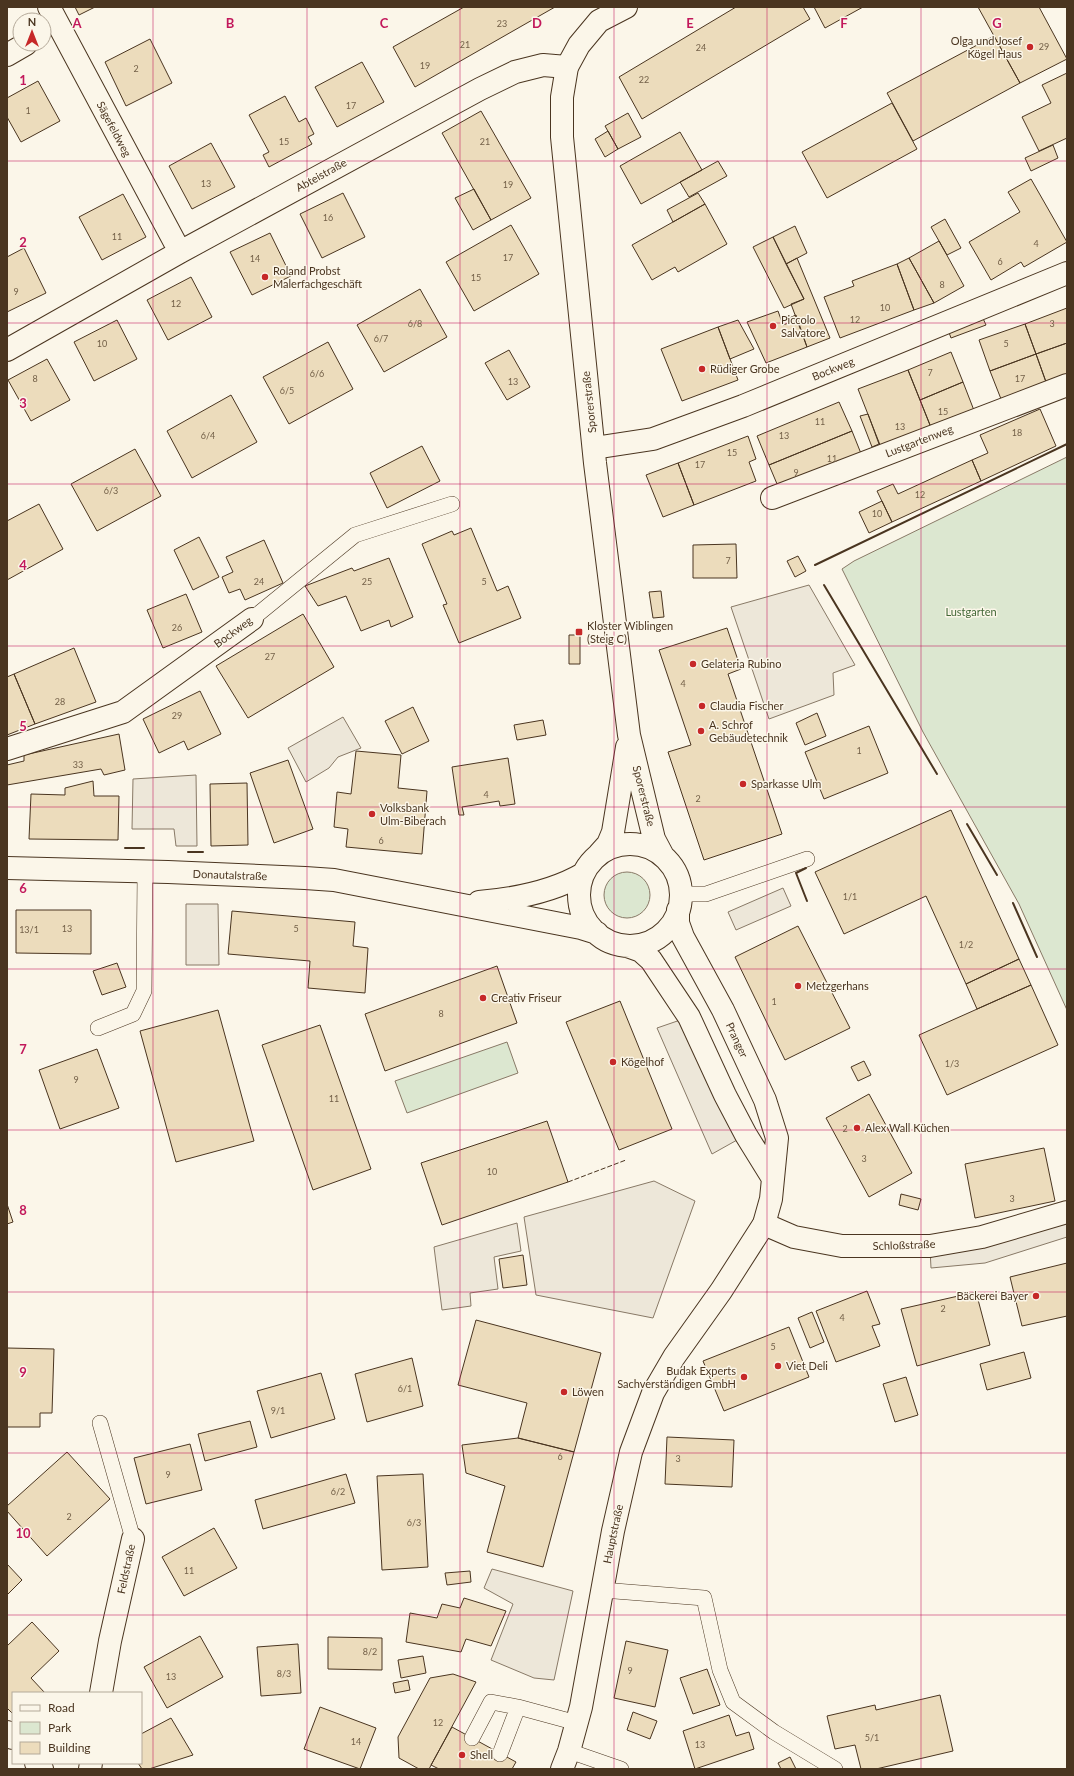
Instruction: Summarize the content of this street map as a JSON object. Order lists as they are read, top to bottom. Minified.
{"streets":{"main road":["Sägefeldweg","Abteistraße","Bockweg","Sporerstraße","Lustgartenweg","Donautalstraße","Pranger","Schloßstraße","Hauptstraße","Feldstraße"]},"crossings":[["Sägefeldweg","Abteistraße"],["Abteistraße","Sporerstraße"],["Bockweg","Sporerstraße"],["Sporerstraße","Pranger"],["Pranger","Schloßstraße"],["Pranger","Hauptstraße"]],"parks":["Lustgarten"],"places":{"other":["Olga und Josef Kögel Haus","Roland Probst Malerfachgeschäft","Piccolo Salvatore","Rüdiger Grobe","Gelateria Rubino","Claudia Fischer","A. Schrof Gebäudetechnik","Sparkasse Ulm","Volksbank Ulm-Biberach","Metzgerhans","Creativ Friseur","Kögelhof","Alex Wall Küchen","Bäckerei Bayer","Viet Deli","Budak Experts Sachverständigen GmbH","Löwen","Shell"],"transit":["Kloster Wiblingen (Steig C)"]},"house_numbers":["23","21","29","24","19","2","22","17","1","15","21","13","19","16","11","4","17","14","6","15","8","9","12","10","12","6/8","3","6/7","10","5","7","6/6","8","17","13","6/5","15","11","13","18","6/4","13","15","11","17","9","6/3","12","10","7","24","25","5","26","27","4","28","29","1","33","4","2","6","1/1","13","5","13/1","1/2","1","8","1/3","9","11","2","3","10","3","2","4","5","6/1","9/1","6","3","9","6/2","2","6/3","11","8/2","9","8/3","13","12","5/1","14","13"],"legend":["Road","Park","Building"],"north":"top","grid":{"columns":["A","B","C","D","E","F","G"],"rows":["1","2","3","4","5","6","7","8","9","10"]}}
